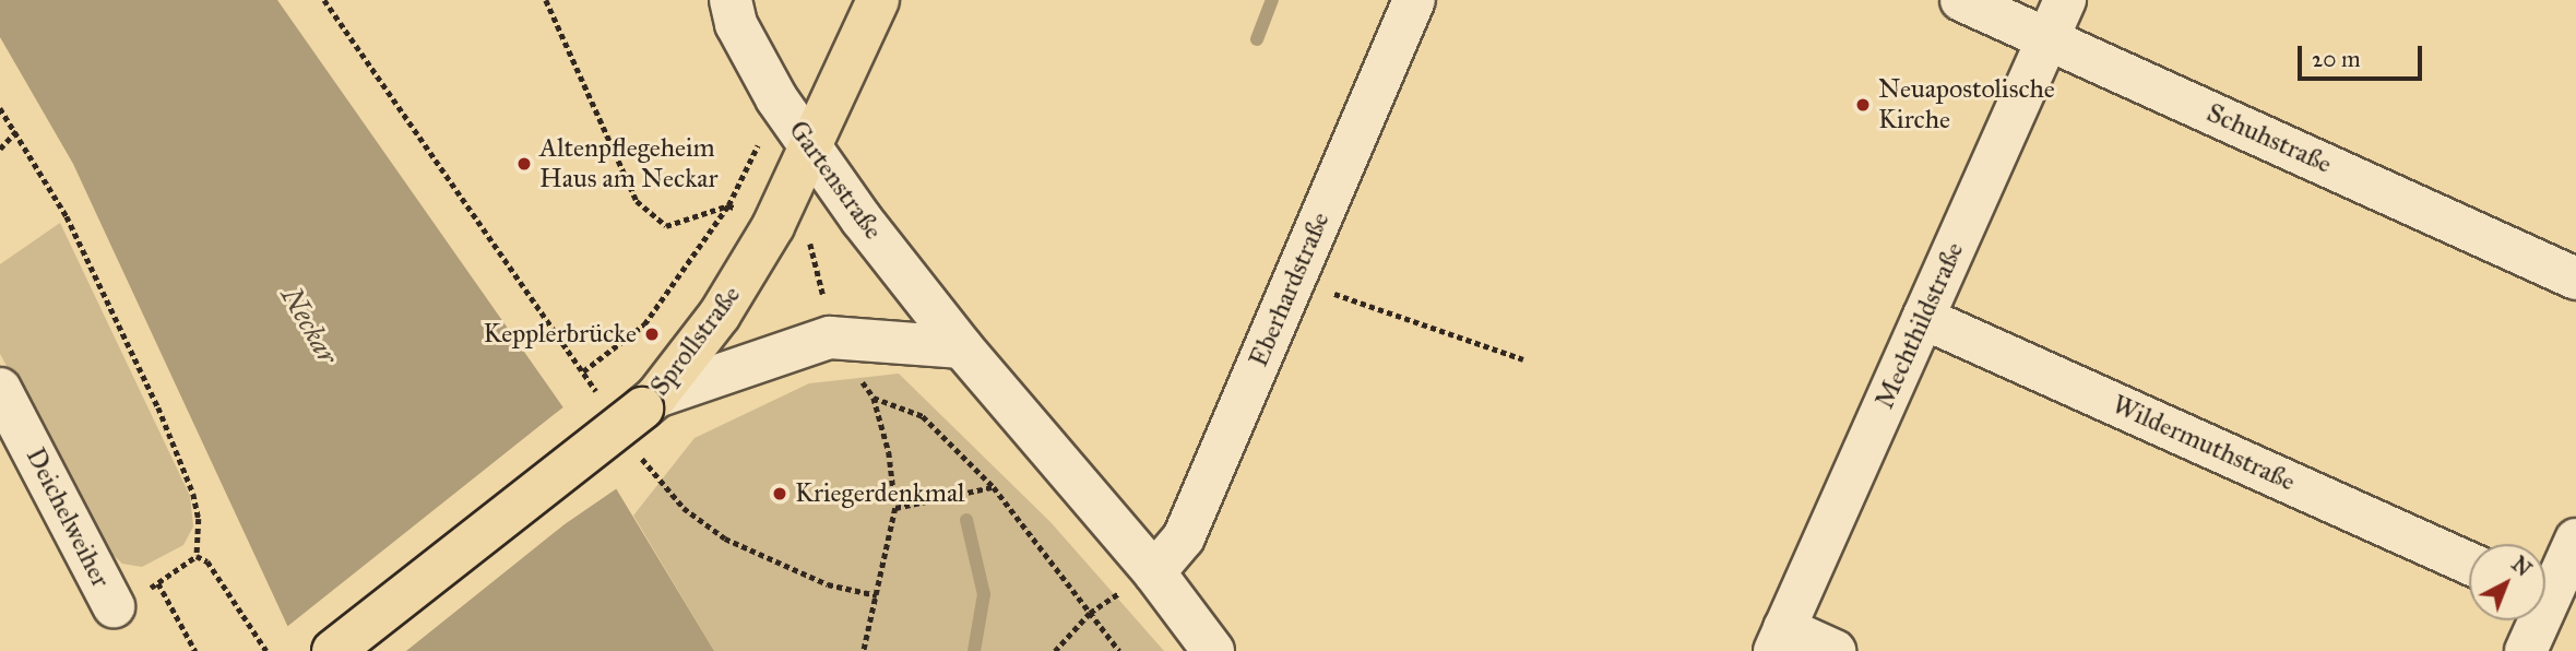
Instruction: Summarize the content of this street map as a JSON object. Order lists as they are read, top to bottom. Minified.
{"streets":{"main road":["Sprollstraße"],"street":["Schuhstraße","Gartenstraße","Eberhardstraße","Mechthildstraße","Wildermuthstraße","Deichelweiher"]},"crossings":[["Schuhstraße","Mechthildstraße"],["Gartenstraße","Eberhardstraße"],["Gartenstraße","Sprollstraße"],["Mechthildstraße","Wildermuthstraße"]],"water":["Neckar"],"places":["Neuapostolische Kirche","Altenpflegeheim Haus am Neckar","Kepplerbrücke","Kriegerdenkmal"],"scale_bar":"20 m","north":"top right"}
